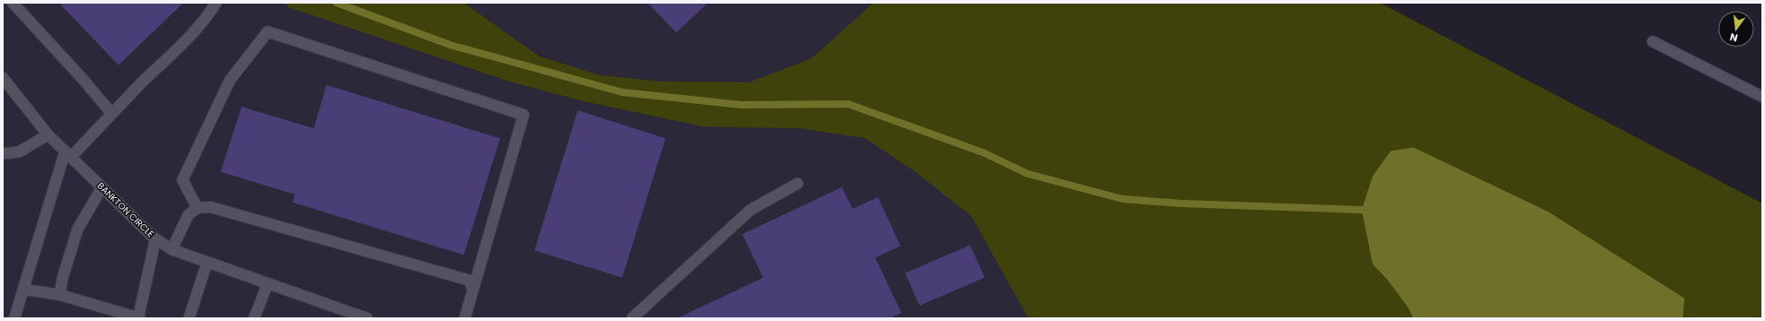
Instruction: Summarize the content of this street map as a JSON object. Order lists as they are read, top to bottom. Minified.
{"streets":{"street":["BANKTON CIRCLE"]},"north":"bottom"}
